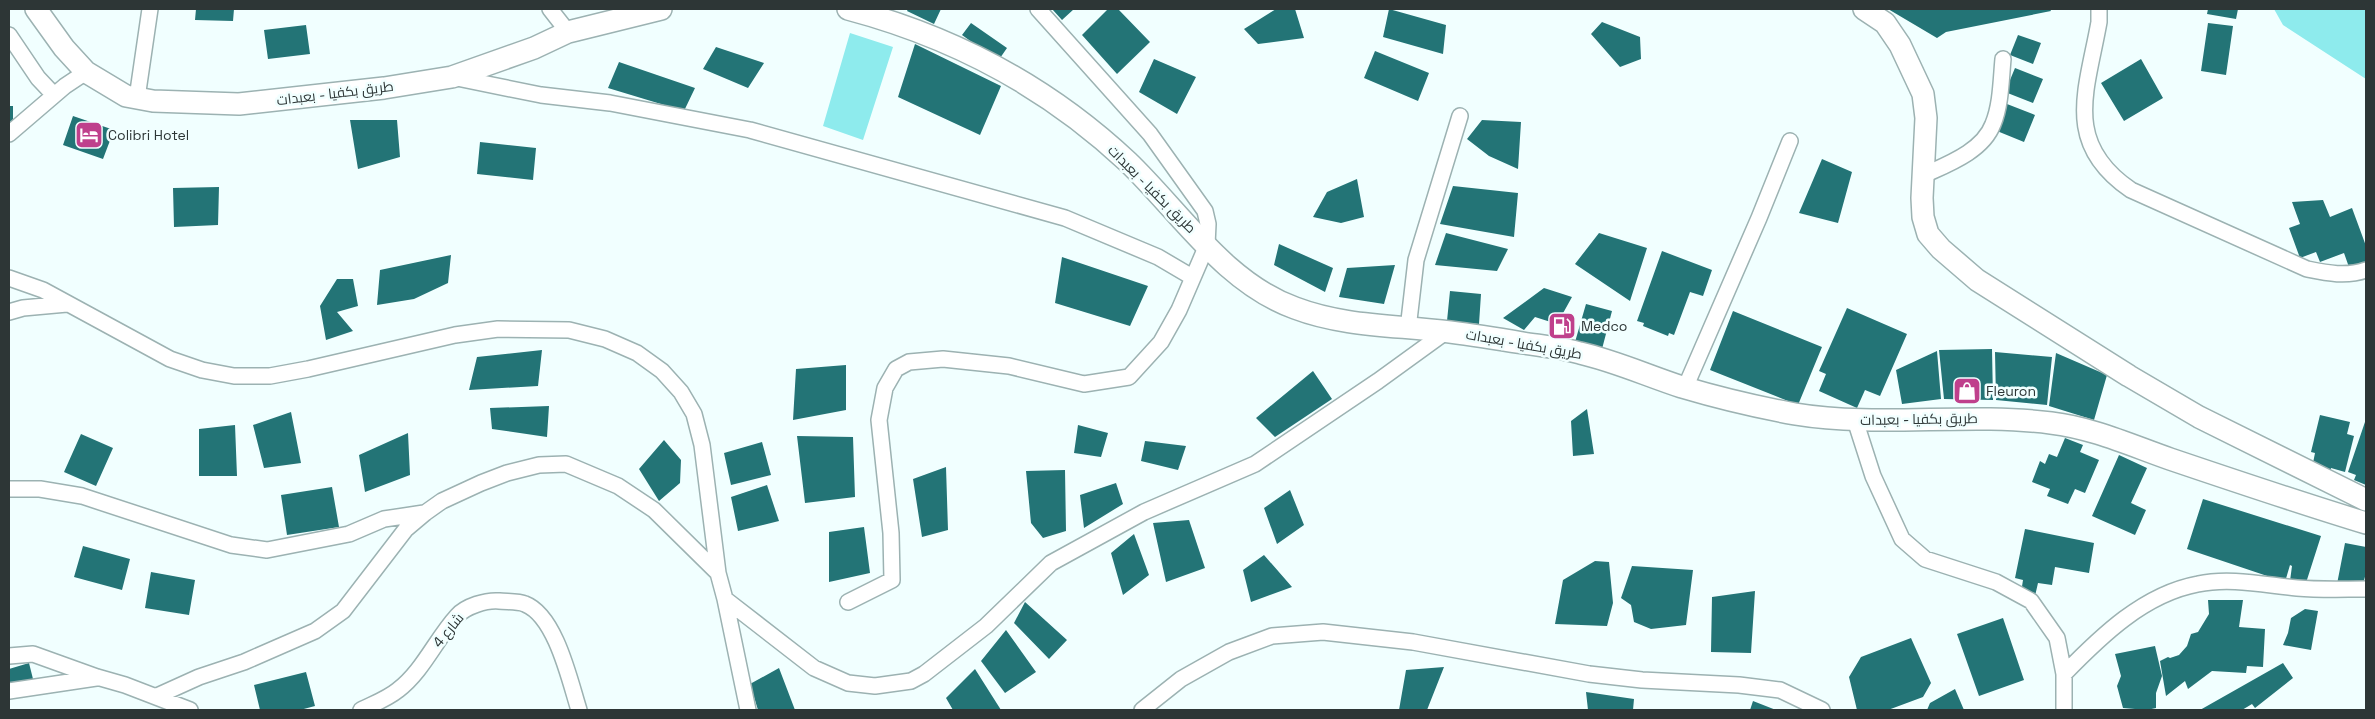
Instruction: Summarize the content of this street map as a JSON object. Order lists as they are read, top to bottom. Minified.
{"streets":{"main road":["طريق بكفيا - بعبدات"],"street":["شارع 4"]},"places":{"hotel":["Colibri Hotel"],"fuel station":["Medco"],"shop":["Fleuron"]}}
